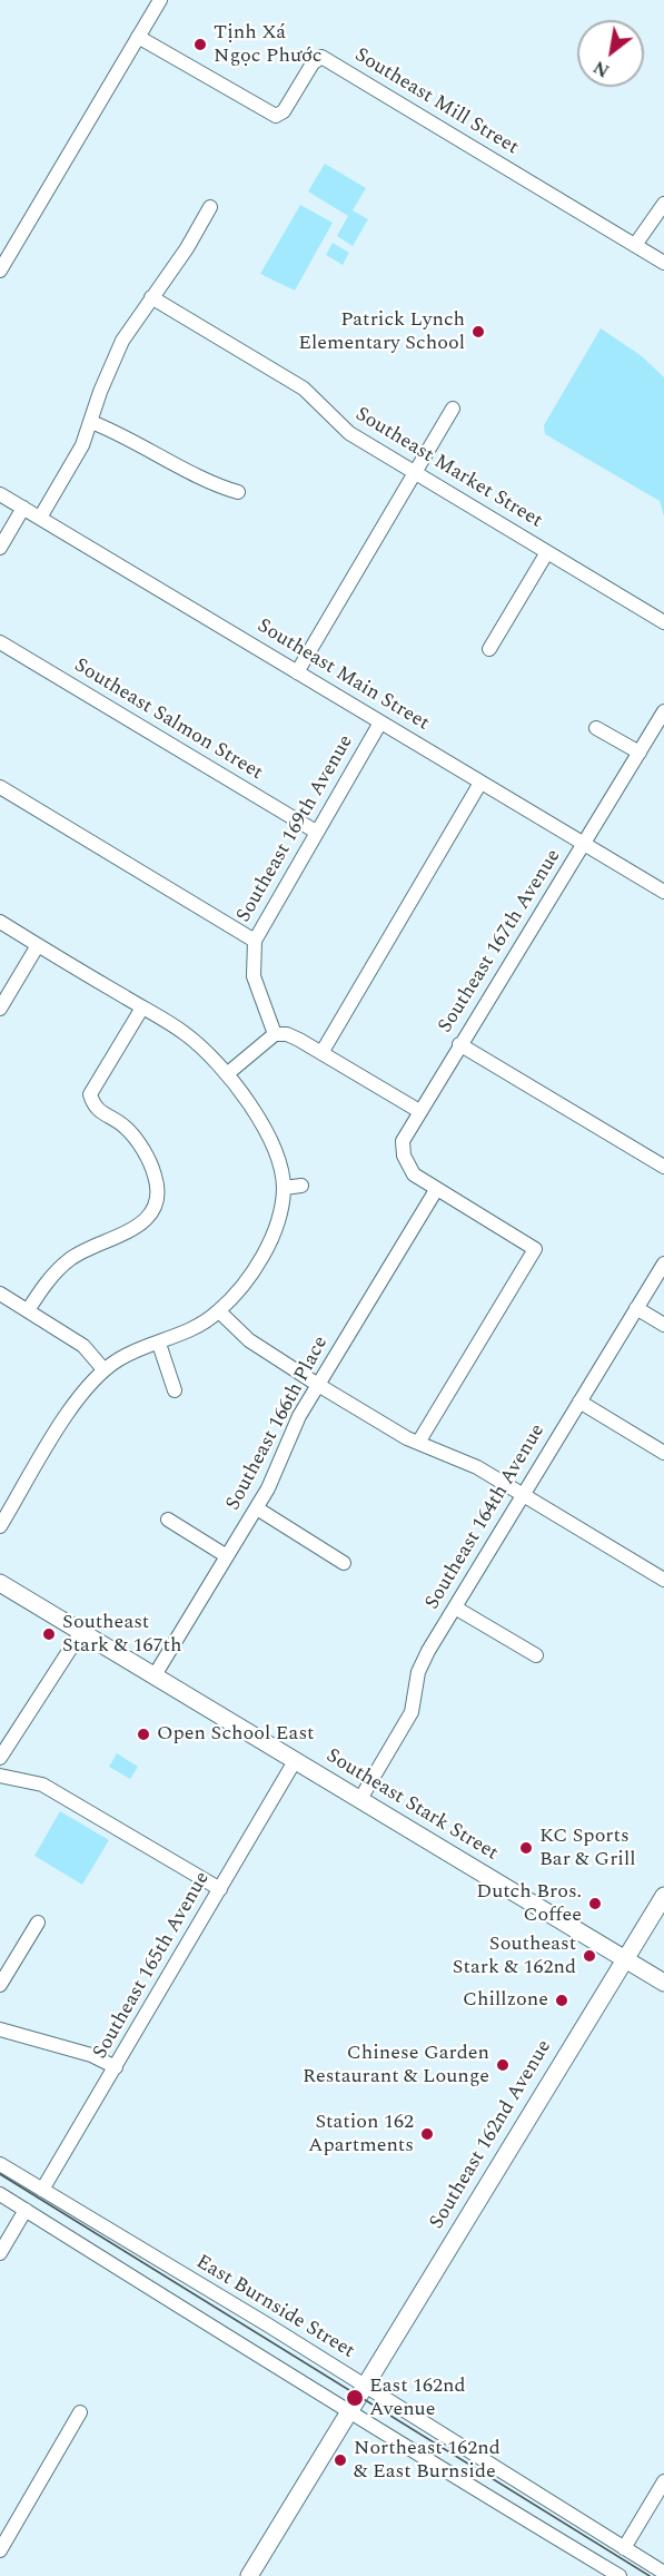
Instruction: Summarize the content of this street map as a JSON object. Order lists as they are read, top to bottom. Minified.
{"streets":{"main road":["Southeast Stark Street","Southeast 162nd Avenue"],"street":["Southeast Mill Street","Southeast Market Street","Southeast Main Street","Southeast Salmon Street","Southeast 169th Avenue","Southeast 167th Avenue","Southeast 166th Place","Southeast 164th Avenue","Southeast 165th Avenue","East Burnside Street"]},"crossings":[["Southeast Main Street","Southeast 169th Avenue"],["Southeast Main Street","Southeast 167th Avenue"],["Southeast Salmon Street","Southeast 169th Avenue"],["Southeast 167th Avenue","Southeast 166th Place"],["Southeast 166th Place","Southeast Stark Street"],["Southeast 164th Avenue","Southeast Stark Street"],["Southeast Stark Street","Southeast 165th Avenue"],["Southeast Stark Street","Southeast 162nd Avenue"],["Southeast 165th Avenue","East Burnside Street"],["Southeast 162nd Avenue","East Burnside Street"]],"places":["Tịnh Xá Ngọc Phước","Patrick Lynch Elementary School","Southeast Stark & 167th","Open School East","KC Sports Bar & Grill","Dutch Bros. Coffee","Southeast Stark & 162nd","Chillzone","Chinese Garden Restaurant & Lounge","Station 162 Apartments","East 162nd Avenue","Northeast 162nd & East Burnside"],"north":"bottom left"}
